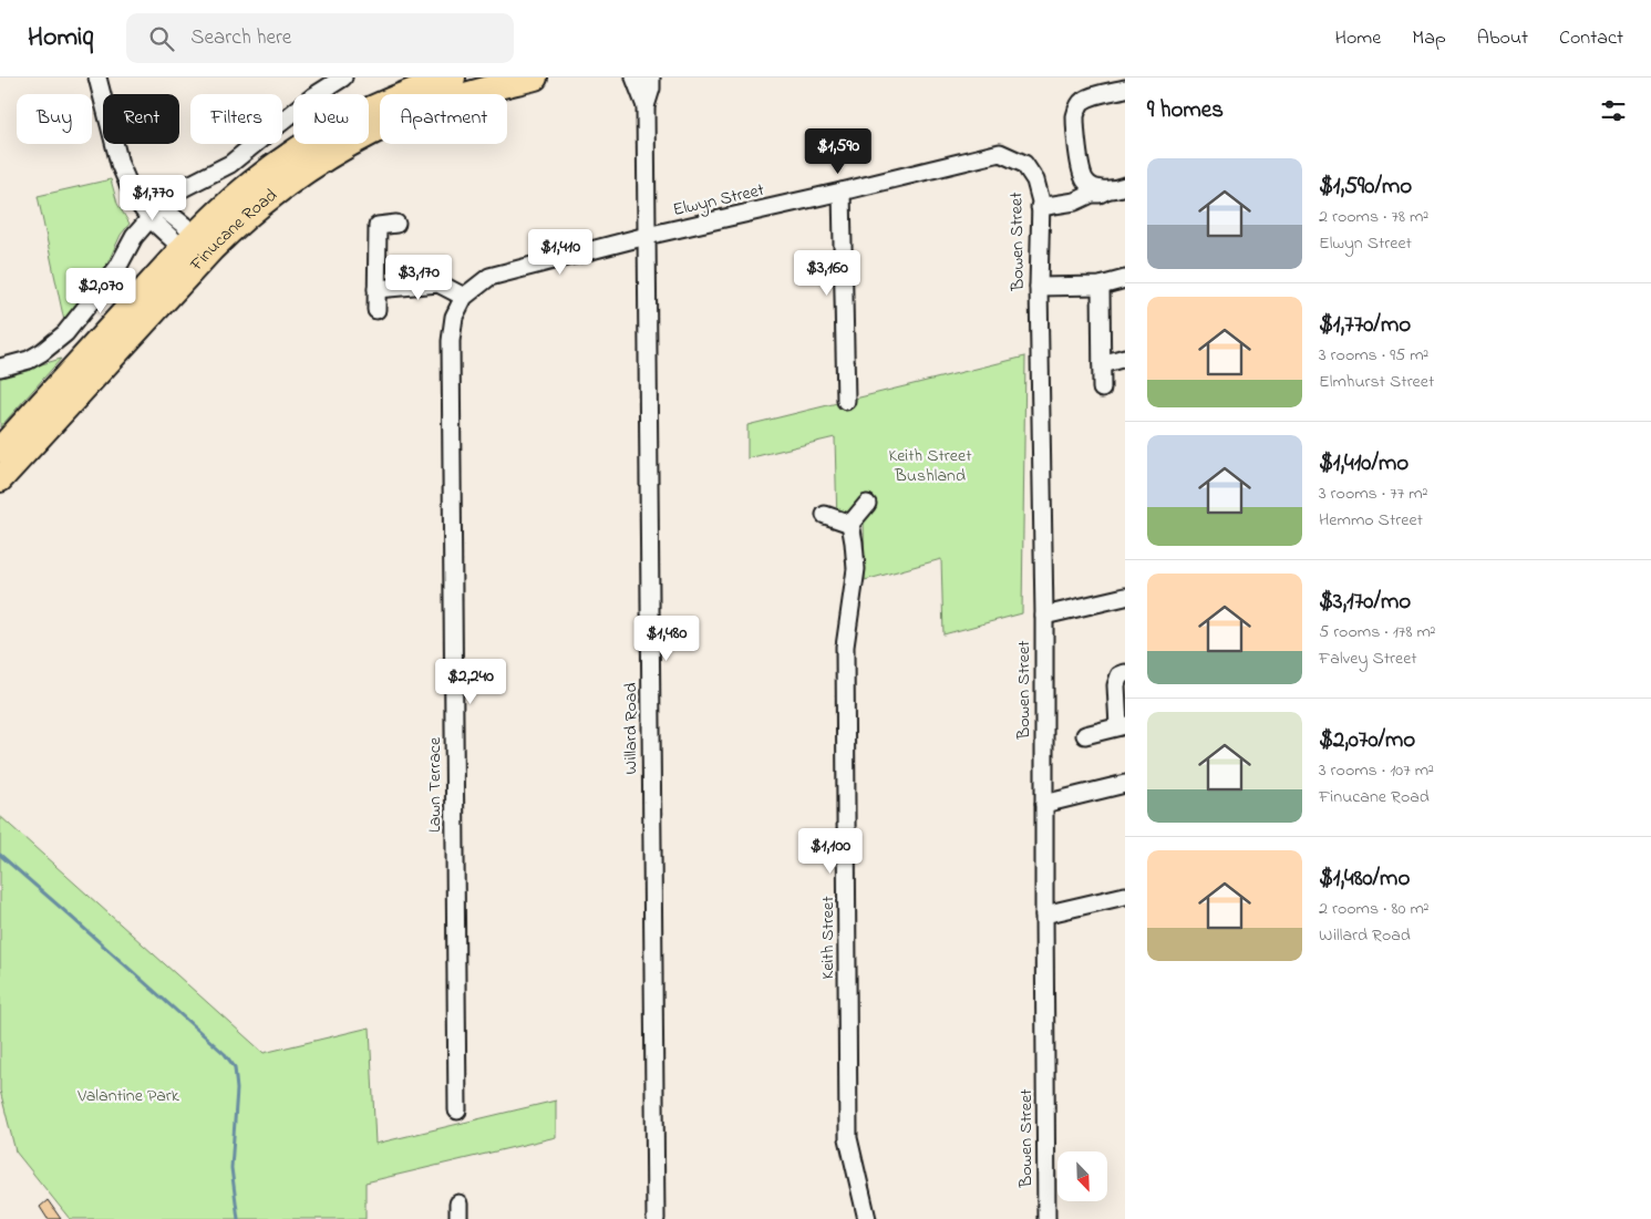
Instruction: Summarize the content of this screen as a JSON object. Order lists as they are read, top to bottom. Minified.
{"streets":{"highway":["Finucane Road"],"street":["Elwyn Street","Bowen Street","Willard Road","Lawn Terrace","Keith Street"]},"crossings":[["Elwyn Street","Bowen Street"],["Elwyn Street","Willard Road"],["Elwyn Street","Lawn Terrace"]],"parks":["Keith Street Bushland","Valantine Park"],"north":"bottom right","page":{"header":"Homiq","search":"Search here","nav":["Home","Map","About","Contact"],"heading":"9 homes","chip":["Buy","Rent","Filters","New","Apartment"],"price":["$1,590","$1,770","$1,410","$3,160","$3,170","$2,070","$1,480","$2,240","$1,100"],"list":[{"name":"$1,590/mo","note":"2 rooms · 78 m² · Elwyn Street"},{"name":"$1,770/mo","note":"3 rooms · 95 m² · Elmhurst Street"},{"name":"$1,410/mo","note":"3 rooms · 77 m² · Hemmo Street"},{"name":"$3,170/mo","note":"5 rooms · 178 m² · Falvey Street"},{"name":"$2,070/mo","note":"3 rooms · 107 m² · Finucane Road"},{"name":"$1,480/mo","note":"2 rooms · 80 m² · Willard Road"}]}}
